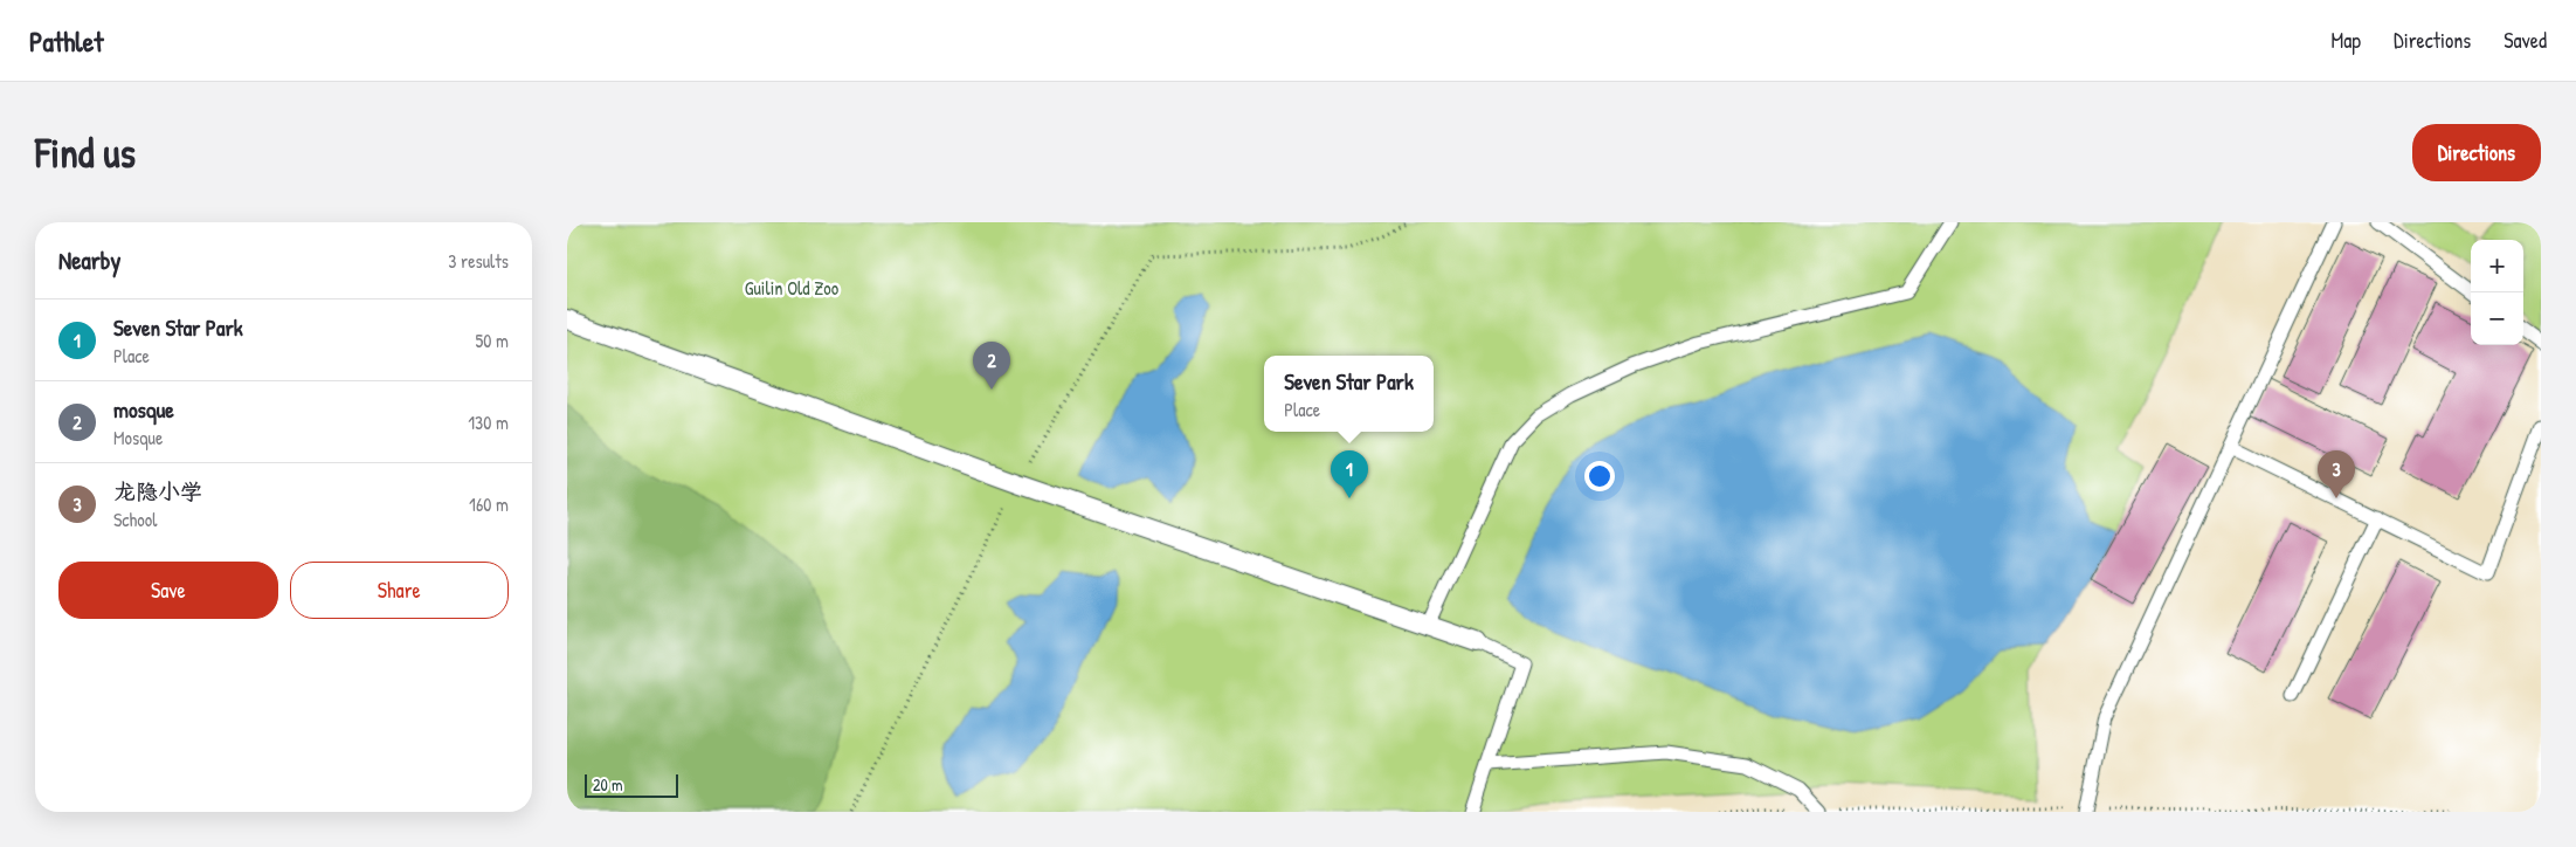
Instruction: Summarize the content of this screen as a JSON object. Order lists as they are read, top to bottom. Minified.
{"parks":["Guilin Old Zoo"],"scale_bar":"20 m","page":{"header":"Pathlet","nav":["Map","Directions","Saved"],"buttons":["Directions",["Save","Share"]],"title":"Find us","heading":["Nearby","3 results"],"map_buttons":["+","−"],"list":[{"mark":"1","name":"Seven Star Park","note":"Place","value":"50 m"},{"mark":"2","name":"mosque","note":"Mosque","value":"130 m"},{"mark":"3","name":"龙隐小学","note":"School","value":"160 m"}],"pins":["2","1","3"],"popup":["Seven Star Park","Place"],"scale":"20 m"}}
